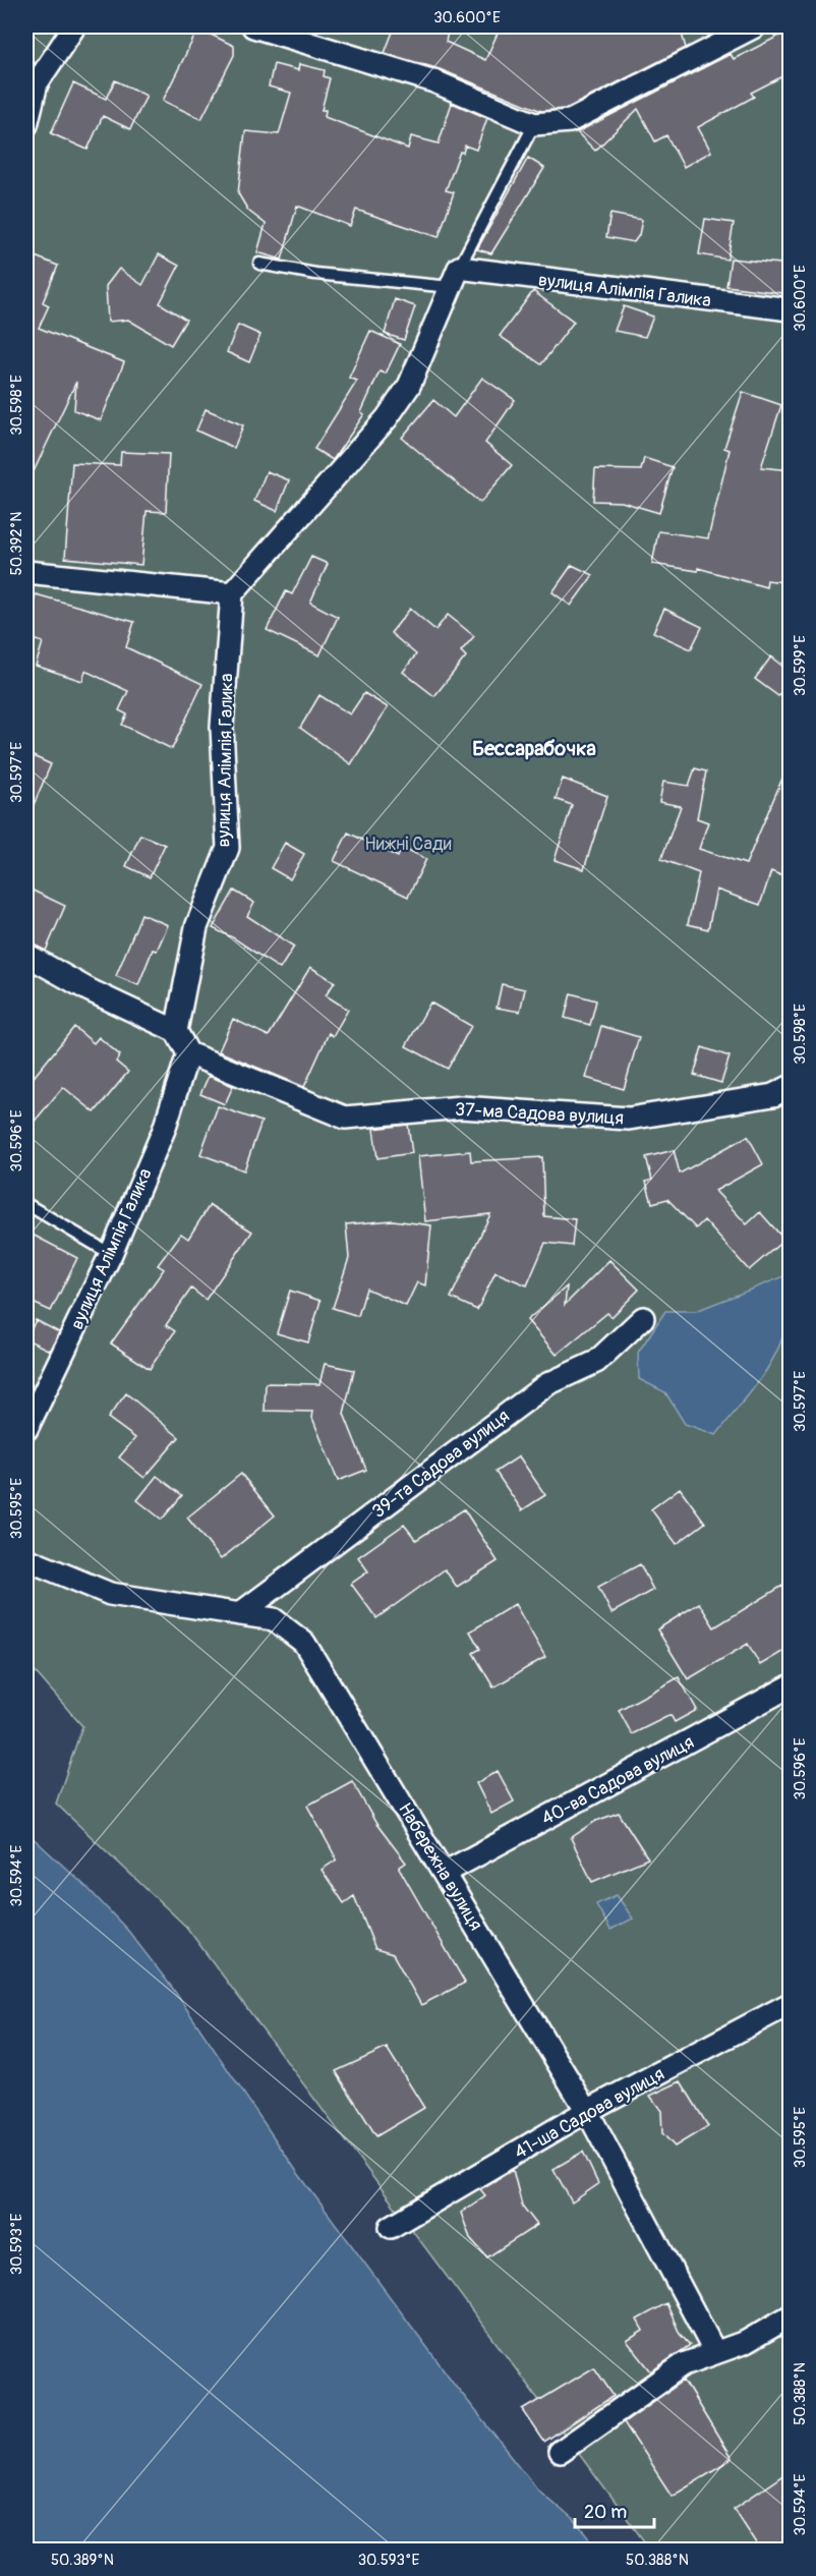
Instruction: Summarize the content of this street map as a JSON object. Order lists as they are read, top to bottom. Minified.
{"streets":{"street":["вулиця Алімпія Галика","37-ма Садова вулиця","39-та Садова вулиця","40-ва Садова вулиця","Набережна вулиця","41-ша Садова вулиця"]},"crossings":[["вулиця Алімпія Галика","37-ма Садова вулиця"],["39-та Садова вулиця","Набережна вулиця"],["40-ва Садова вулиця","Набережна вулиця"],["Набережна вулиця","41-ша Садова вулиця"]],"districts":["Бессарабочка"],"parks":["Нижні Сади"],"scale_bar":"20 m","coordinates":["30.600°E","30.598°E","50.392°N","30.599°E","30.597°E","30.596°E","30.595°E","30.594°E","30.593°E","50.388°N","50.389°N"]}
